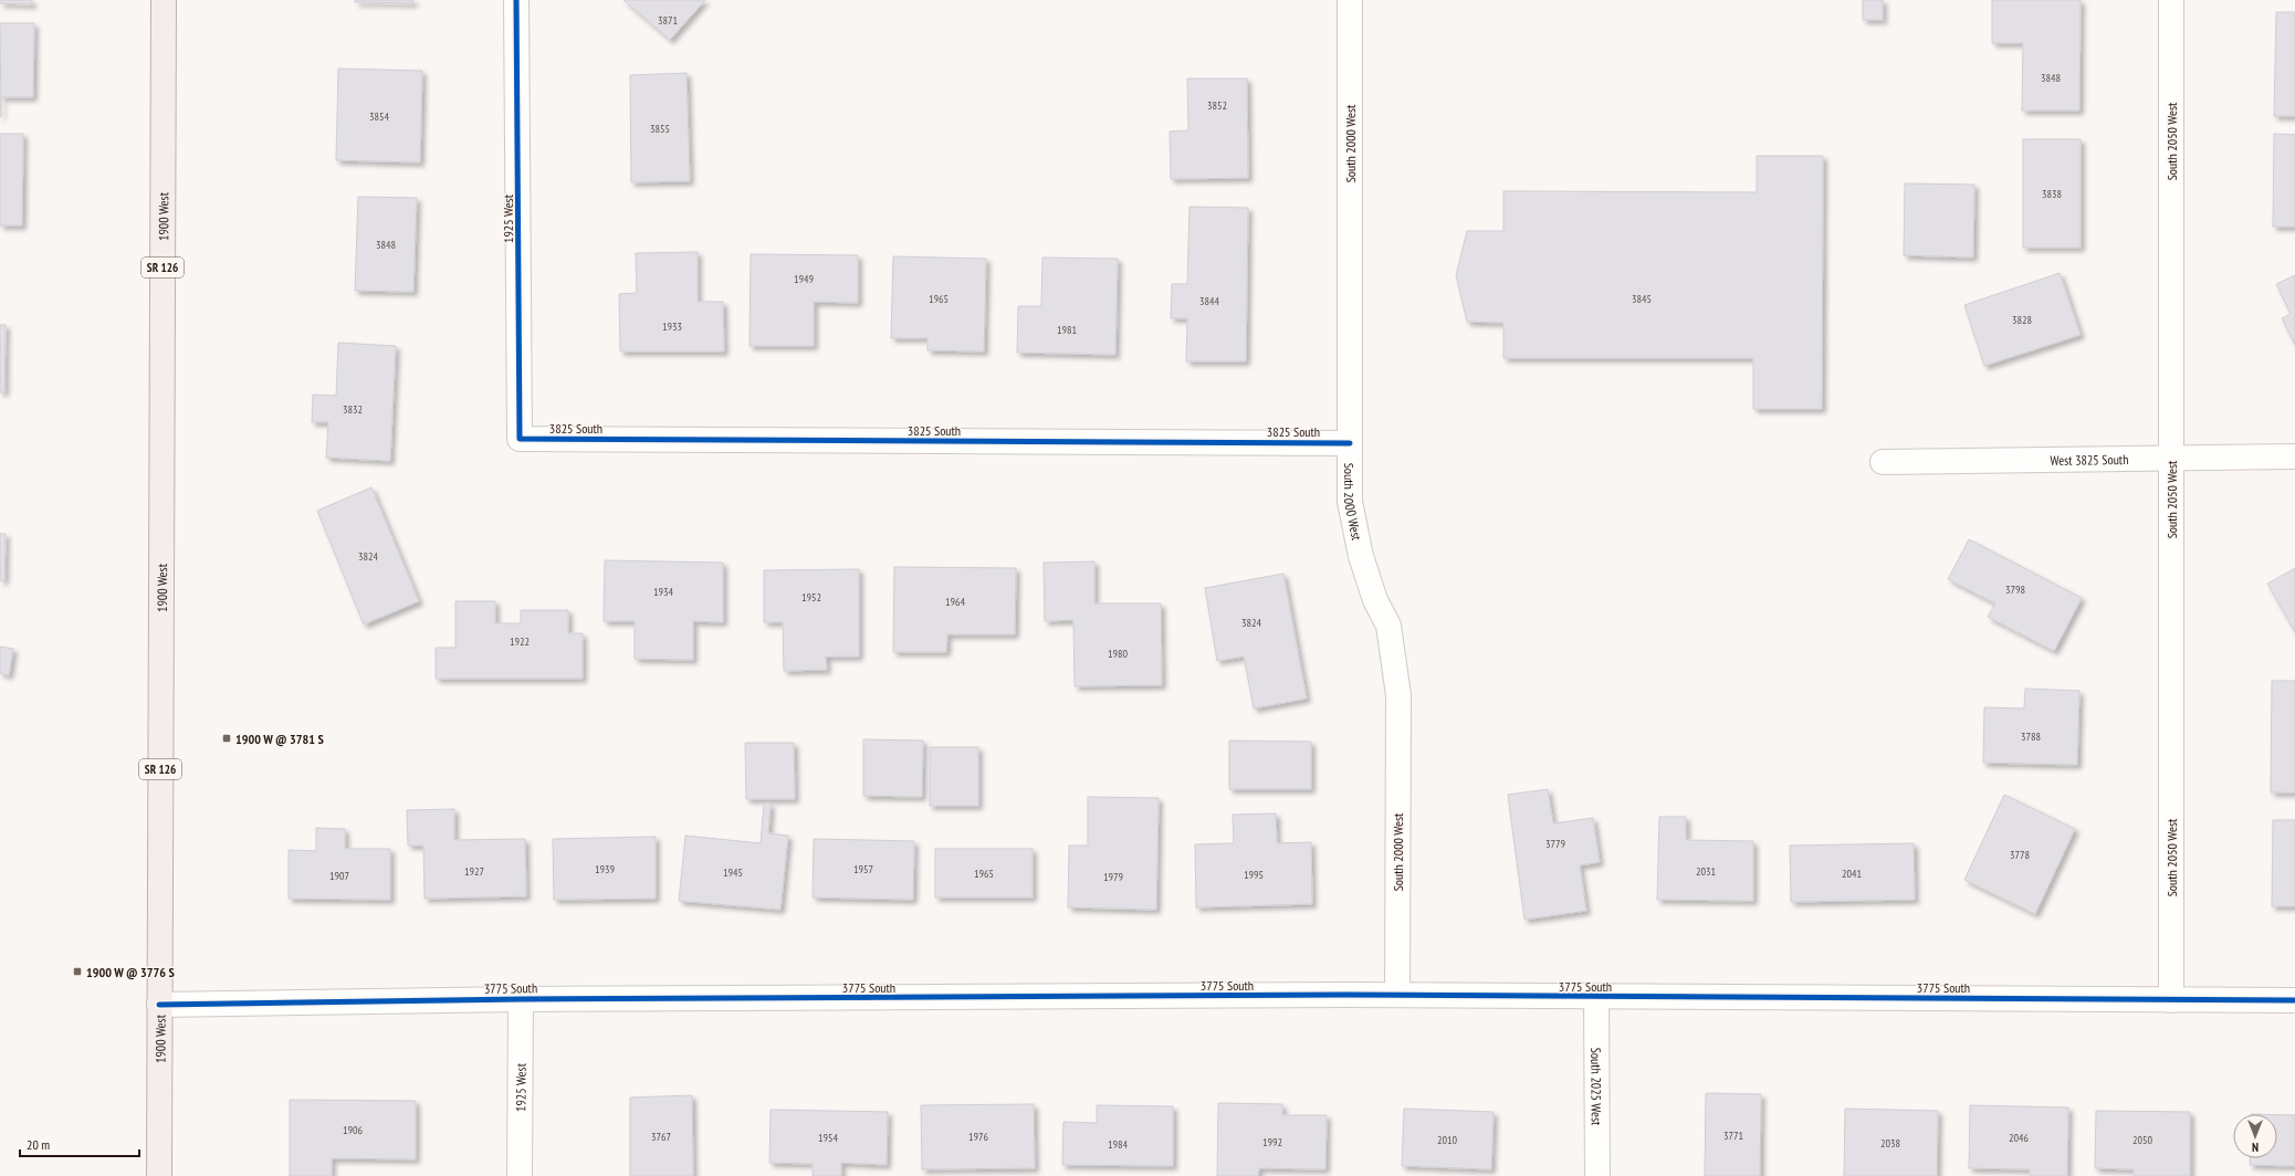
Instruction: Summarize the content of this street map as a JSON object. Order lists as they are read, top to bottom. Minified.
{"streets":{"main road":["1900 West","SR 126"],"street":["South 2050 West","South 2000 West","1925 West","3825 South","West 3825 South","3775 South","South 2025 West"]},"crossings":[["South 2050 West","West 3825 South"],["South 2050 West","3775 South"],["South 2000 West","3825 South"],["South 2000 West","3775 South"],["1900 West","3775 South"],["1925 West","3825 South"],["1925 West","3775 South"],["3775 South","South 2025 West"]],"places":{"transit":["1900 W @ 3781 S","1900 W @ 3776 S"]},"house_numbers":["3871","3848","3852","3854","3855","3838","3848","1949","1965","3845","3844","3828","1933","1981","3832","3824","3798","1934","1952","1964","3824","1922","1980","3788","3779","3778","1939","1957","1927","2031","1945","1965","2041","1995","1907","1979","1906","3771","3767","1976","1954","2046","2010","2050","1992","2038","1984"],"scale_bar":"20 m","north":"bottom"}
